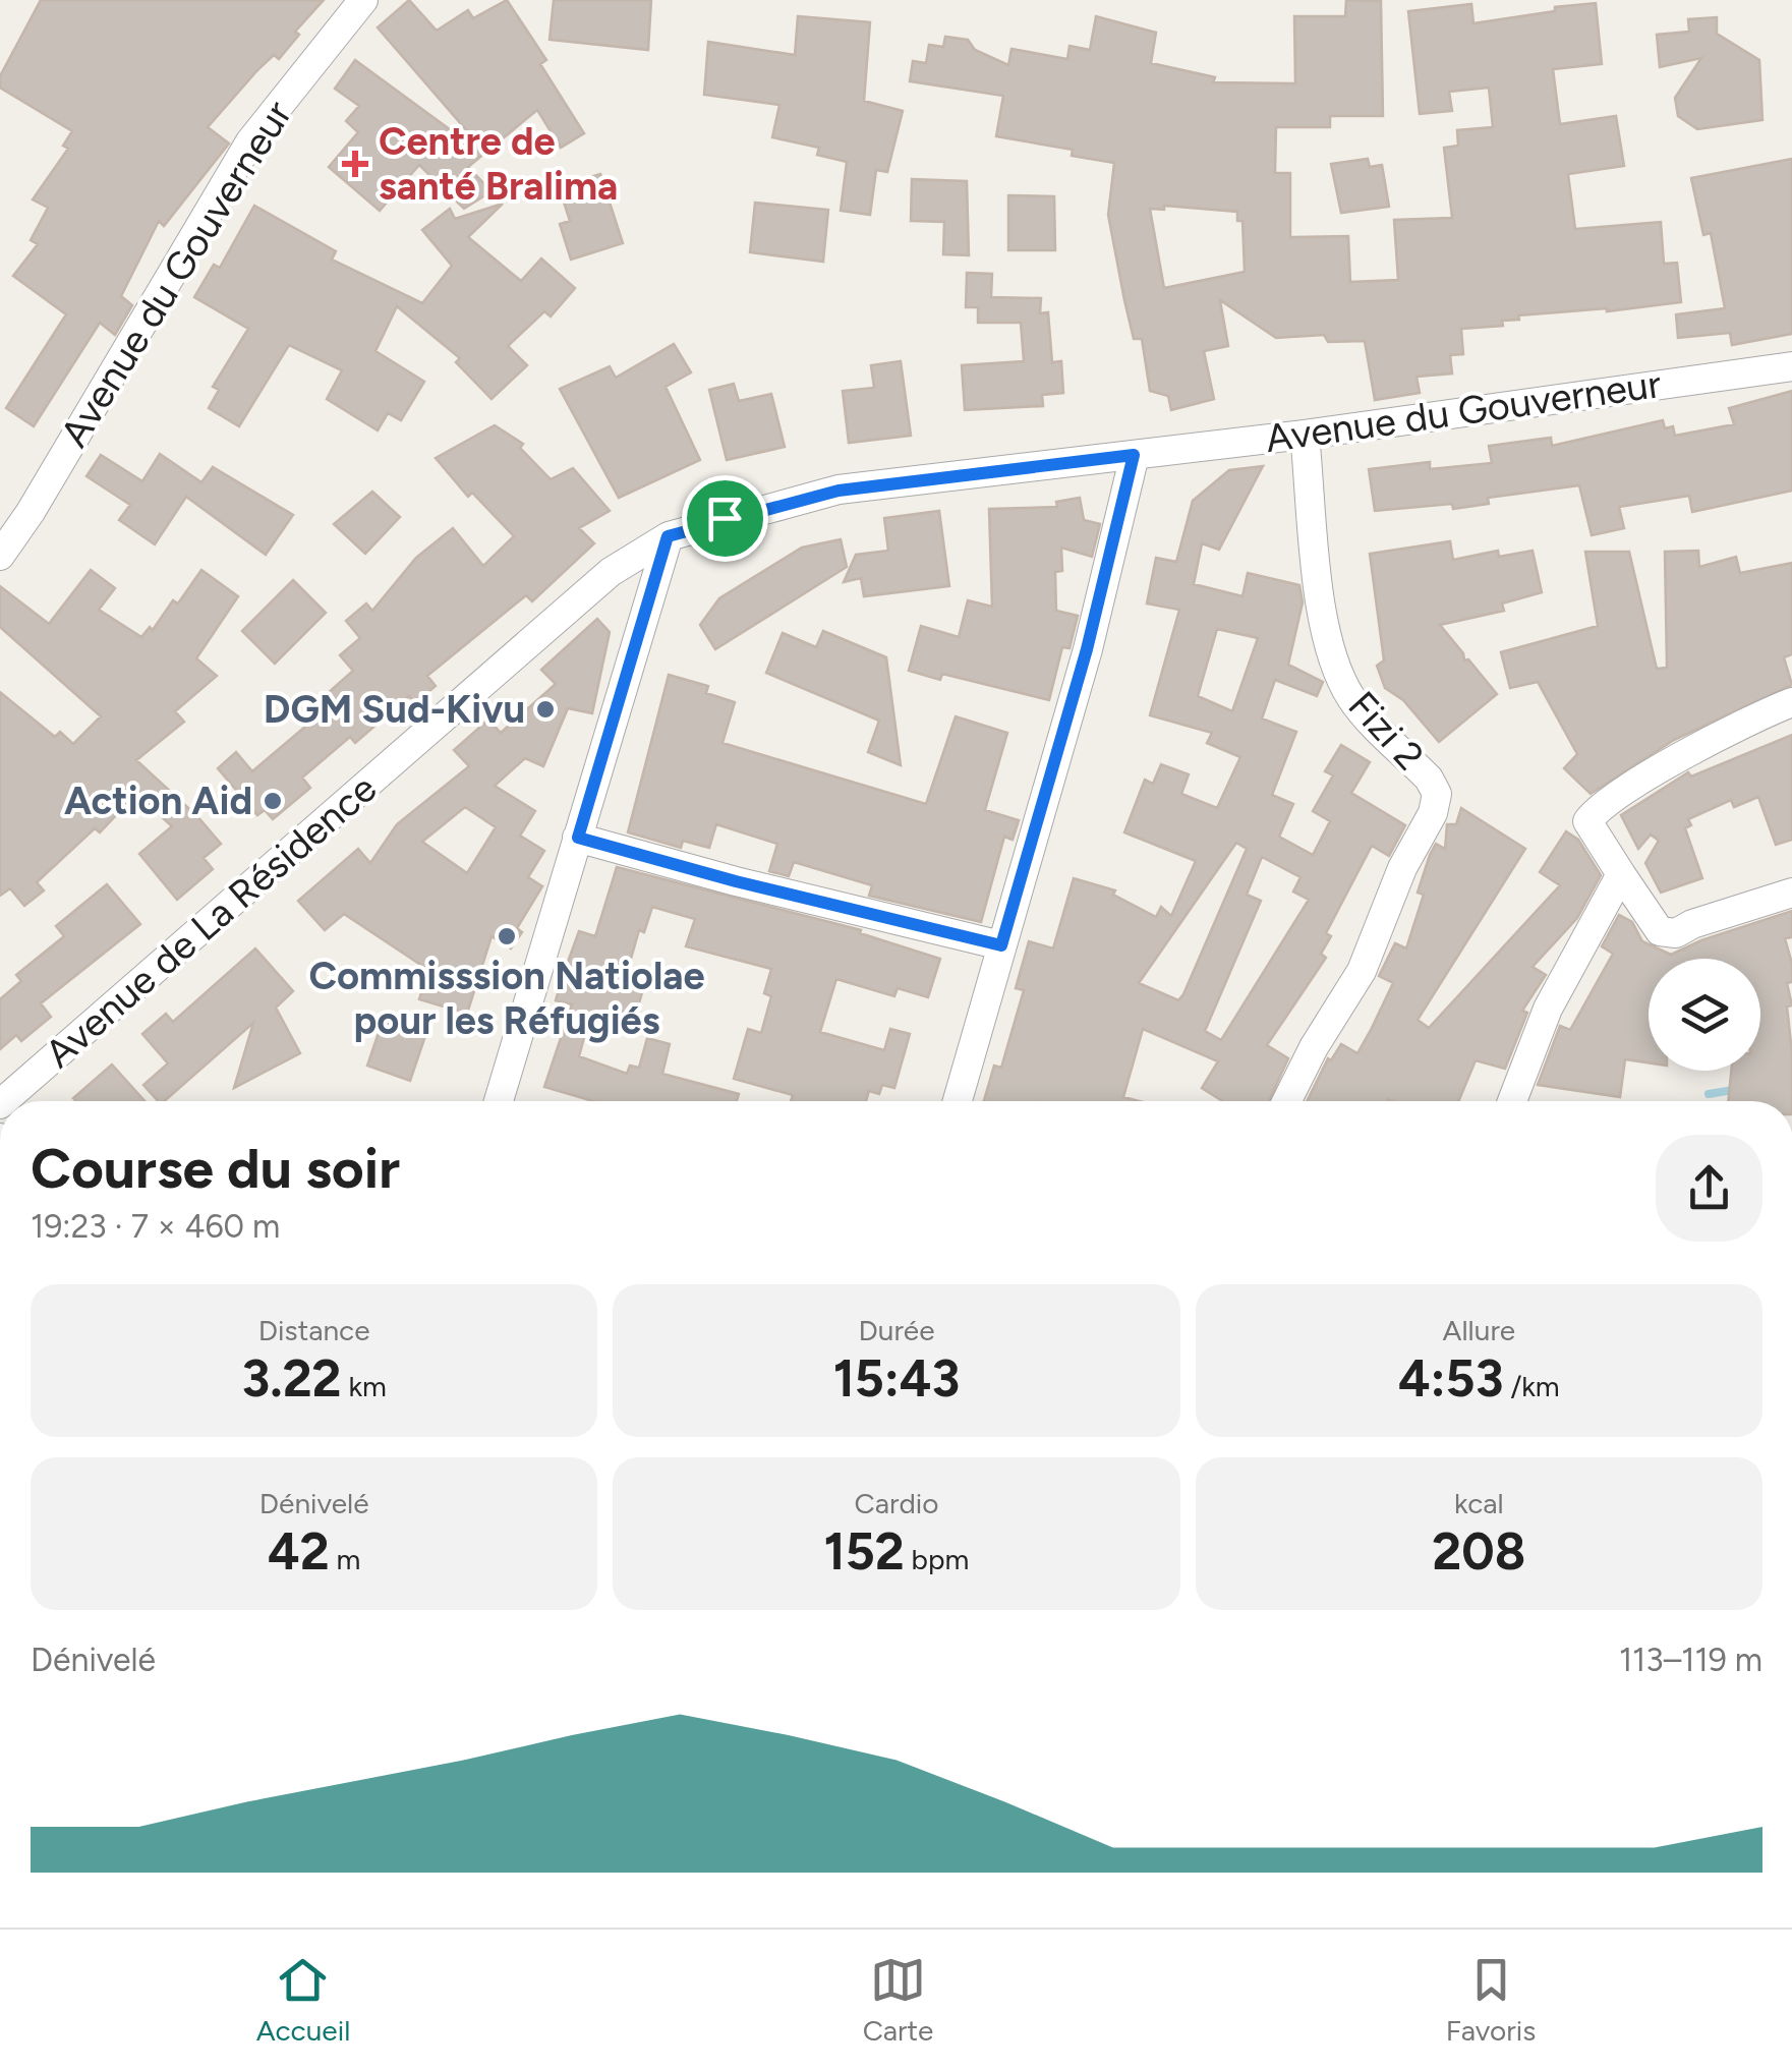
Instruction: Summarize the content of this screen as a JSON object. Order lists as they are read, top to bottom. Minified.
{"streets":{"street":["Avenue du Gouverneur","Fizi 2","Avenue de La Résidence"]},"crossings":[["Avenue du Gouverneur","Fizi 2"],["Avenue du Gouverneur","Avenue de La Résidence"]],"places":{"health":["Centre de santé Bralima"],"other":["DGM Sud-Kivu","Action Aid","Commisssion Natiolae pour les Réfugiés"]},"page":{"heading":["Course du soir","19:23 · 7 × 460 m"],"stats":[["Distance","3.22 km"],["Durée","15:43"],["Allure","4:53 /km"],["Dénivelé","42 m"],["Cardio","152 bpm"],["kcal","208"]],"chart":["Dénivelé","113–119 m"],"tabs":["Accueil","Carte","Favoris"]}}
